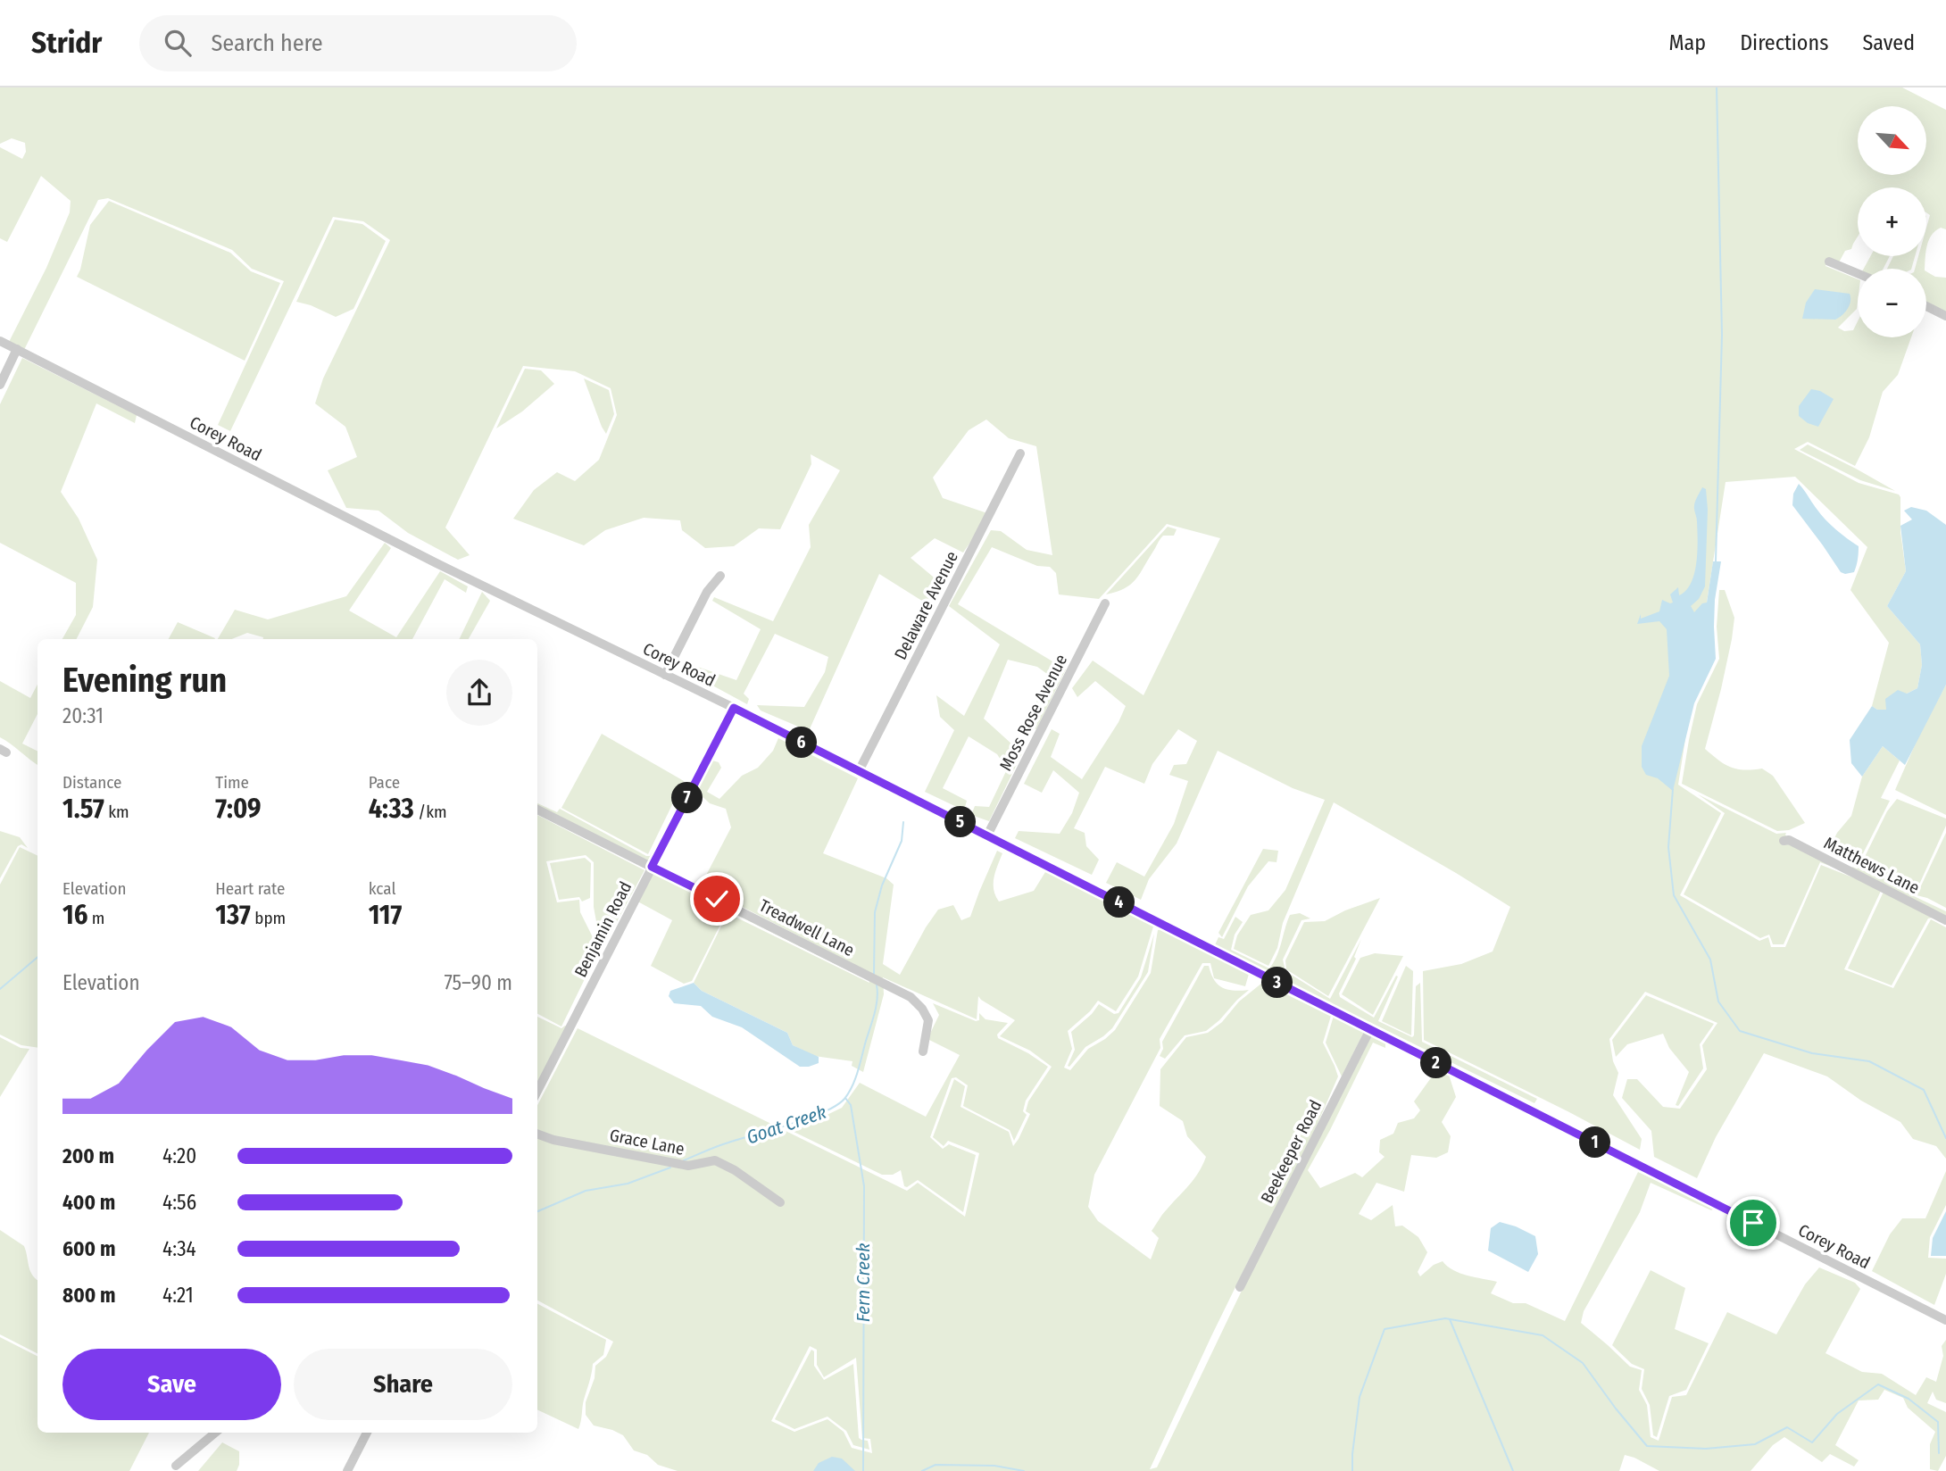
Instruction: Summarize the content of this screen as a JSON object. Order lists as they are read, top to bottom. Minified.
{"streets":{"street":["Corey Road","Delaware Avenue","Moss Rose Avenue","Matthews Lane","Treadwell Lane","Benjamin Road","Grace Lane","Beekeeper Road"]},"crossings":[["Corey Road","Delaware Avenue"],["Corey Road","Moss Rose Avenue"],["Corey Road","Benjamin Road"],["Corey Road","Beekeeper Road"],["Treadwell Lane","Benjamin Road"]],"water":["Goat Creek","Fern Creek"],"north":"bottom right","page":{"header":"Stridr","search":"Search here","nav":["Map","Directions","Saved"],"map_buttons":["+","−"],"heading":["Evening run","20:31"],"pins":["6","7","5","4","3","2","1"],"stats":[["Distance","1.57 km"],["Time","7:09"],["Pace","4:33 /km"],["Elevation","16 m"],["Heart rate","137 bpm"],["kcal","117"]],"chart":["Elevation","75–90 m"],"list":[{"name":"200 m","note":"4:20"},{"name":"400 m","note":"4:56"},{"name":"600 m","note":"4:34"},{"name":"800 m","note":"4:21"}],"buttons":["Save","Share"]}}
